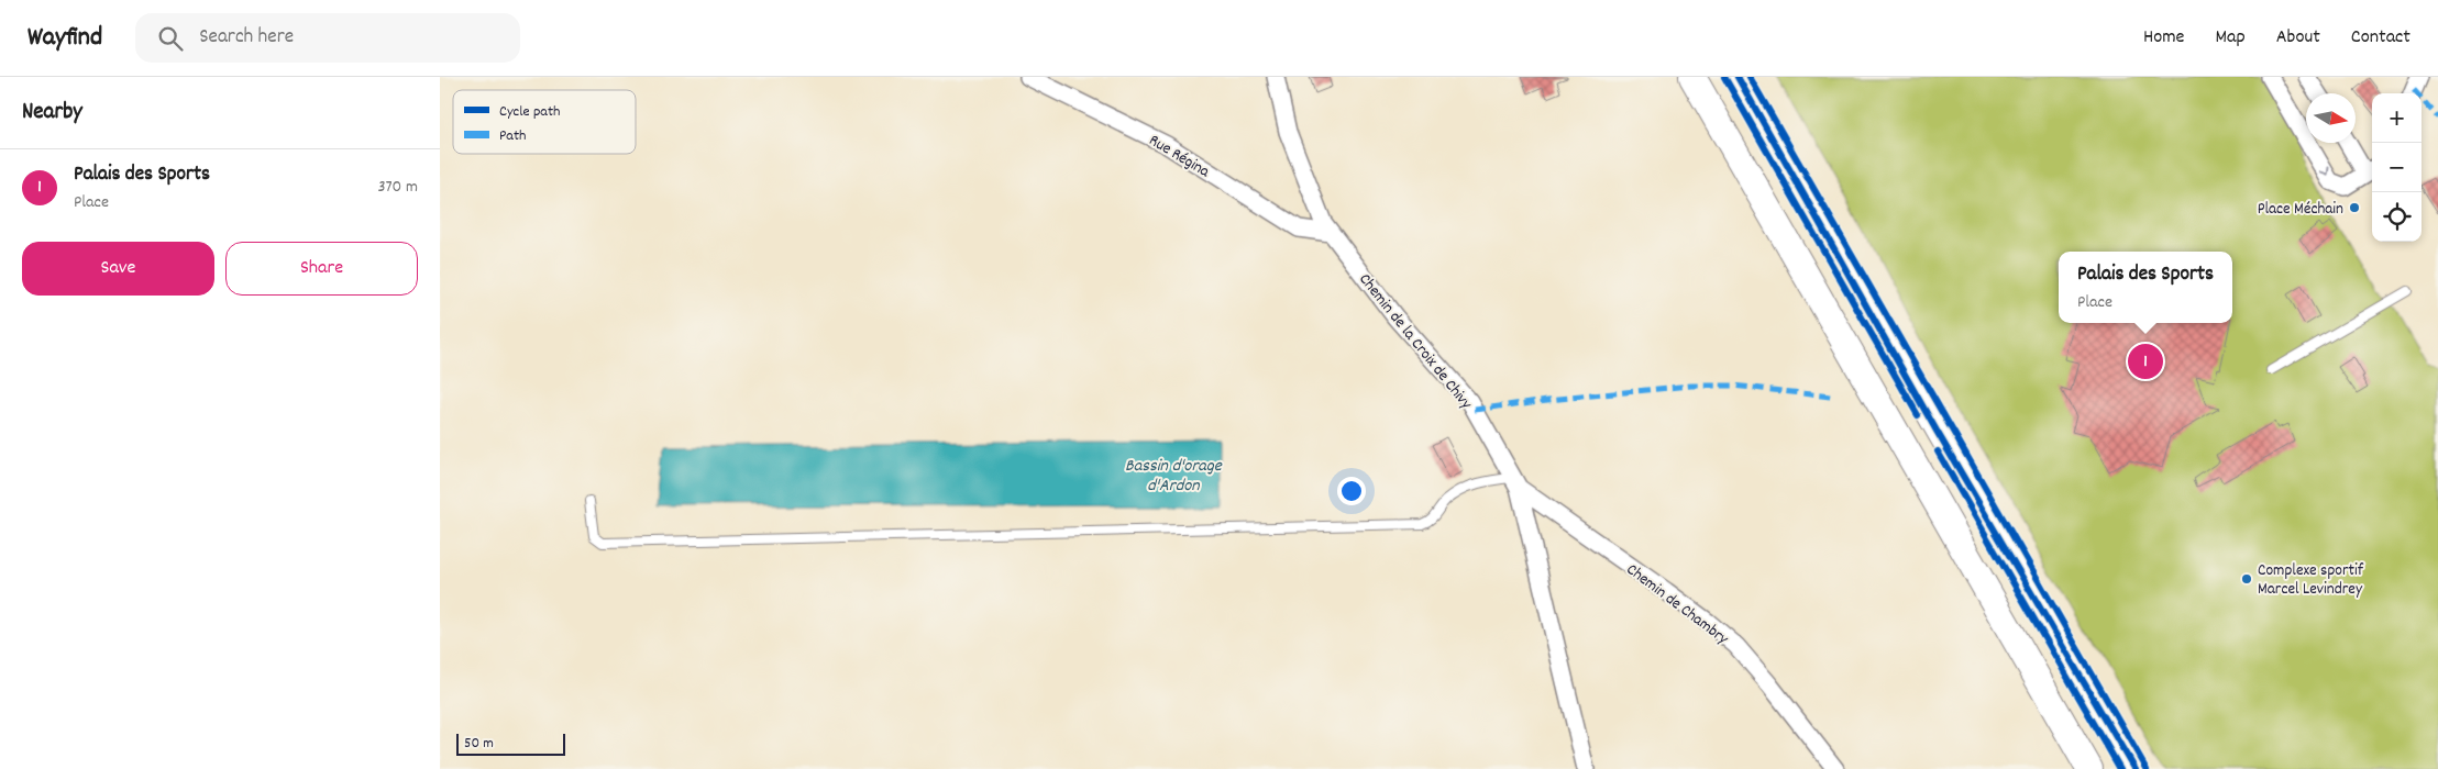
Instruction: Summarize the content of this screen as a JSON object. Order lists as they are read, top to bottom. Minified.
{"streets":{"street":["Rue Régina","Chemin de la Croix de Chivy","Chemin de Chambry"]},"crossings":[["Rue Régina","Chemin de la Croix de Chivy"],["Chemin de la Croix de Chivy","Chemin de Chambry"]],"water":["Bassin d'orage d'Ardon"],"places":["Place Méchain","Complexe sportif Marcel Levindrey"],"legend":["Cycle path","Path"],"scale_bar":"50 m","north":"right","page":{"header":"Wayfind","search":"Search here","nav":["Home","Map","About","Contact"],"heading":"Nearby","map_buttons":["+","−"],"list":[{"mark":"1","name":"Palais des Sports","note":"Place","value":"370 m"}],"buttons":["Save","Share"],"popup":["Palais des Sports","Place"],"pins":"1","scale":"50 m"}}
